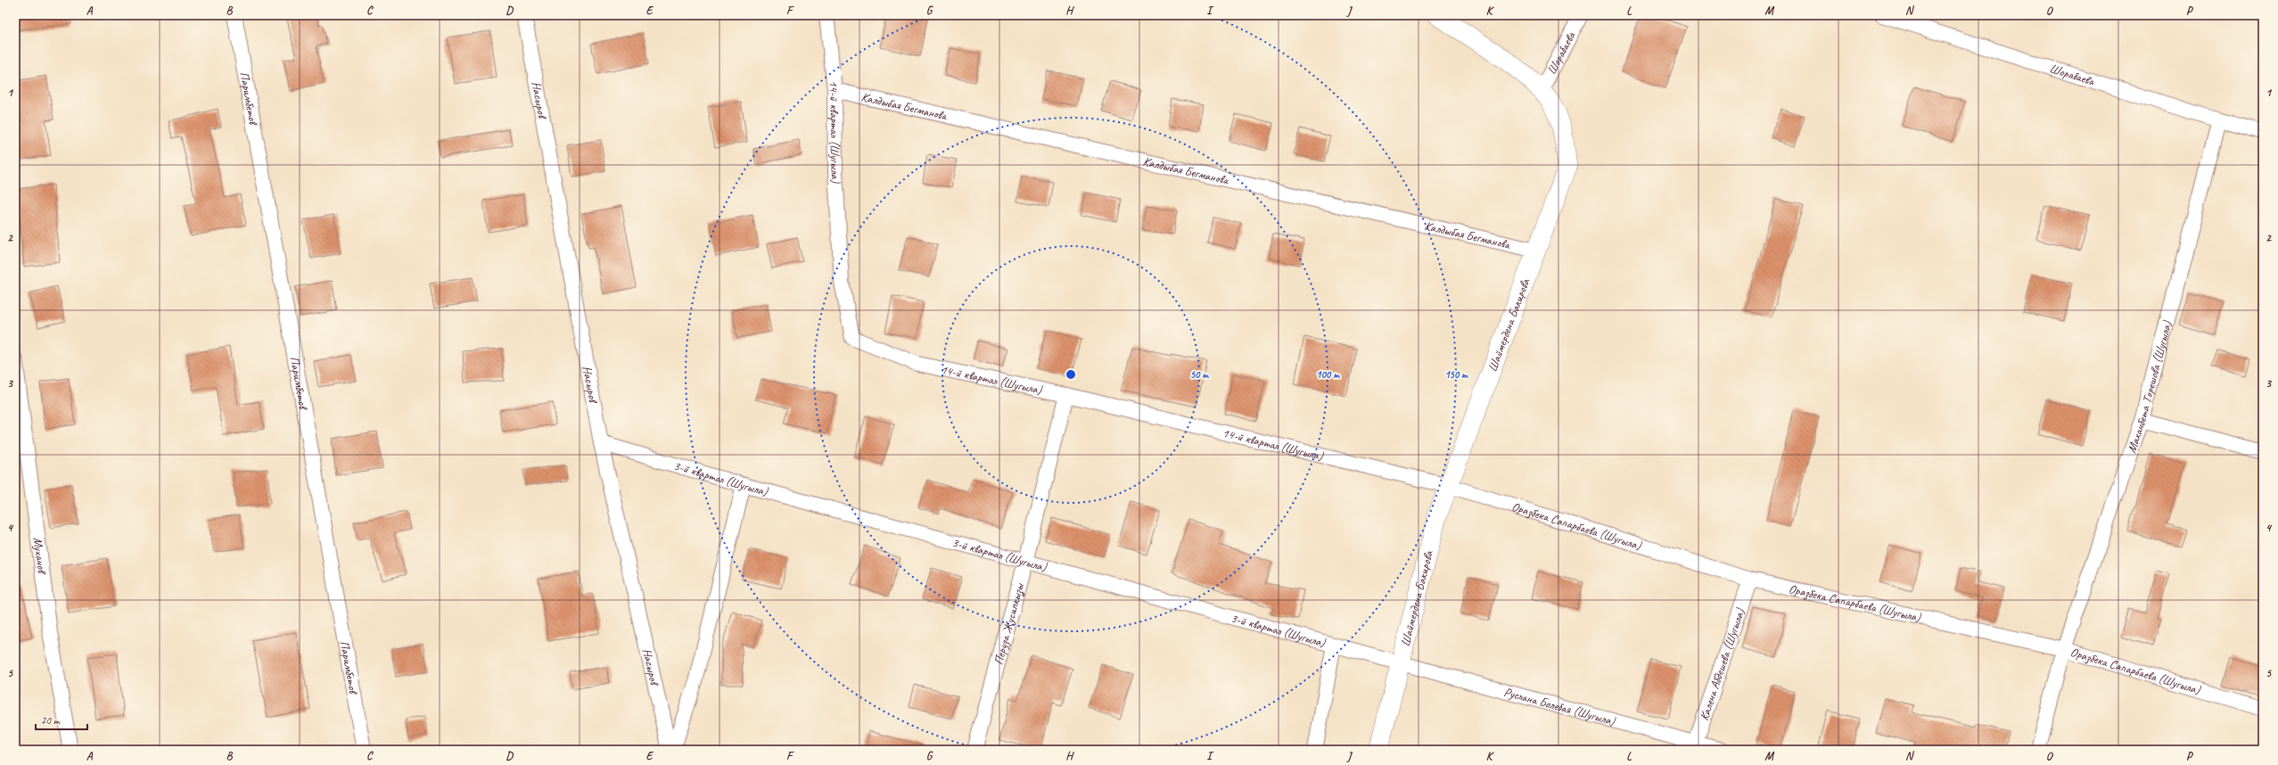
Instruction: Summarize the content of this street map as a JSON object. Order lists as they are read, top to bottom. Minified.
{"streets":{"street":["Шорабаева","Паримбетов","Насыров","Калдыбая Бегманова","14-й квартал (Шугыла)","Шаймердена Бакирова","Маханбета Торешова (Шугыла)","3-й квартал (Шугыла)","Оразбека Сапарбаева (Шугыла)","Муханов","Перуза Жусипкызы","Калена Абдешева (Шугыла)","Руслана Болебая (Шугыла)"]},"crossings":[["Шорабаева","Шаймердена Бакирова"],["Шорабаева","Маханбета Торешова (Шугыла)"],["Насыров","3-й квартал (Шугыла)"],["Калдыбая Бегманова","14-й квартал (Шугыла)"],["Калдыбая Бегманова","Шаймердена Бакирова"],["14-й квартал (Шугыла)","Шаймердена Бакирова"],["14-й квартал (Шугыла)","Оразбека Сапарбаева (Шугыла)"],["14-й квартал (Шугыла)","Перуза Жусипкызы"],["Шаймердена Бакирова","3-й квартал (Шугыла)"],["Шаймердена Бакирова","Оразбека Сапарбаева (Шугыла)"],["Шаймердена Бакирова","Руслана Болебая (Шугыла)"],["Маханбета Торешова (Шугыла)","Оразбека Сапарбаева (Шугыла)"],["3-й квартал (Шугыла)","Перуза Жусипкызы"],["3-й квартал (Шугыла)","Руслана Болебая (Шугыла)"],["Оразбека Сапарбаева (Шугыла)","Калена Абдешева (Шугыла)"],["Калена Абдешева (Шугыла)","Руслана Болебая (Шугыла)"]],"scale_bar":"20 m","grid":{"columns":["A","B","C","D","E","F","G","H","I","J","K","L","M","N","O","P"],"rows":["1","2","3","4","5"]},"rings":["50 m","100 m","150 m"]}
